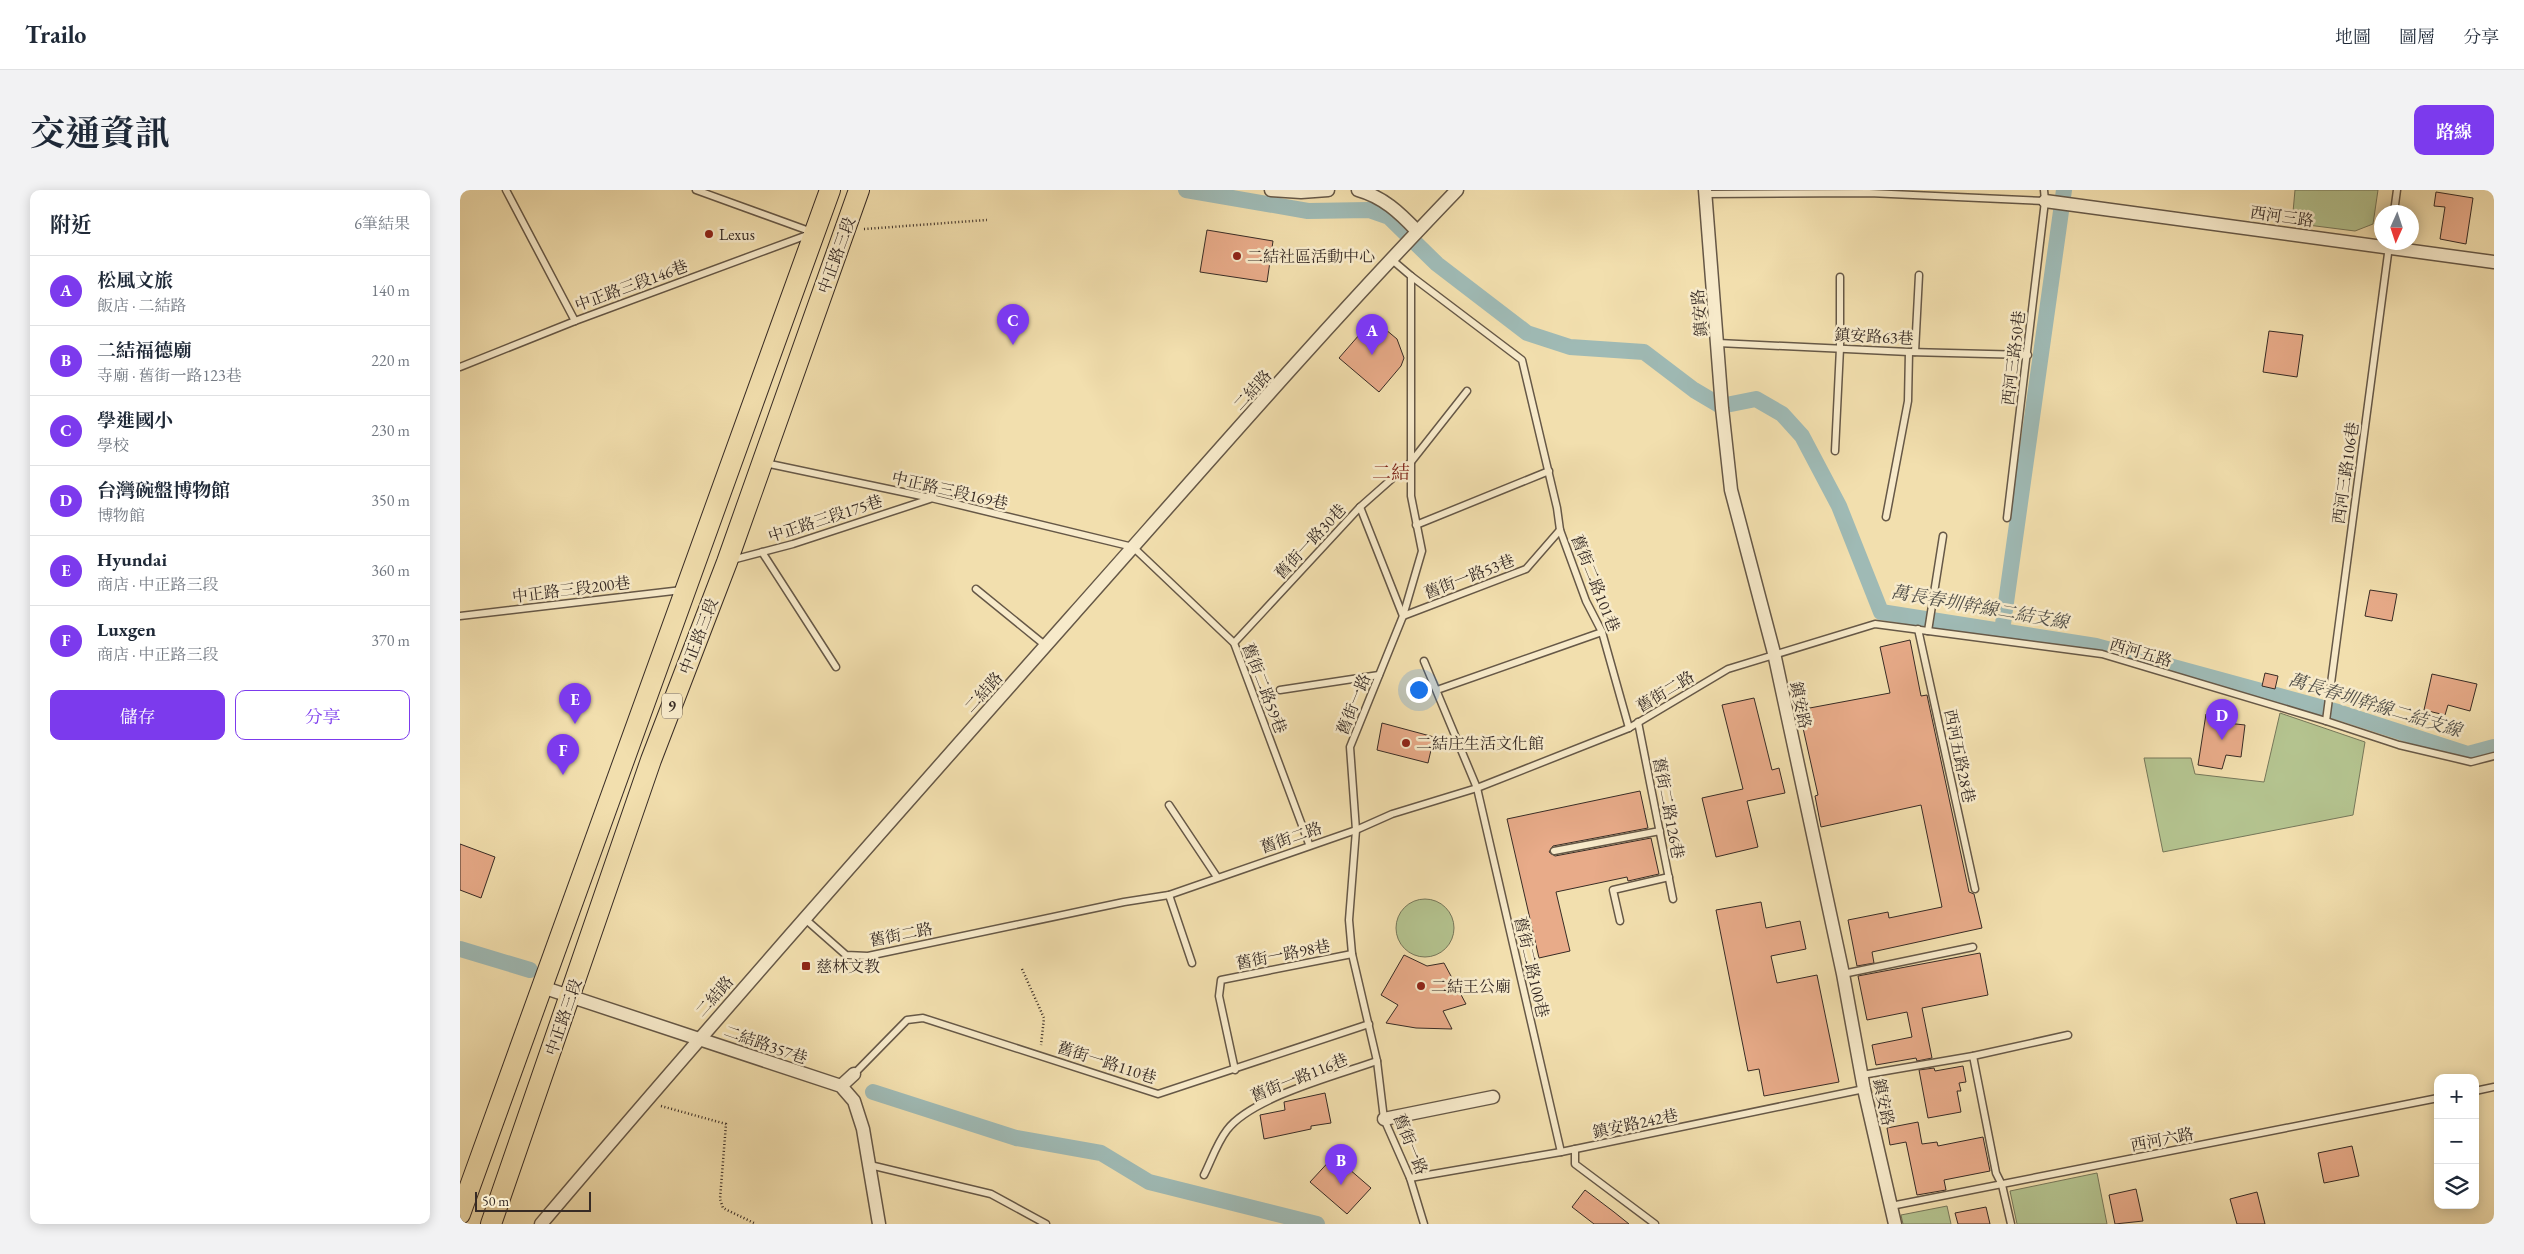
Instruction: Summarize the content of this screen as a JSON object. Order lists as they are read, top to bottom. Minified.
{"streets":{"main road":["中正路三段","9"],"street":["西河三路","鎮安路","二結路","二結路357巷"],"lane":["中正路三段146巷","鎮安路63巷","西河三路50巷","西河三路106巷","中正路三段169巷","中正路三段175巷","舊街一路30巷","舊街一路53巷","舊街二路101巷","中正路三段200巷","西河五路","舊街二路59巷","舊街二路","舊街一路","西河五路28巷","舊街二路126巷","舊街一路98巷","舊街二路100巷","舊街一路110巷","舊街一路116巷","鎮安路242巷","西河六路"]},"crossings":[["西河三路","鎮安路"],["西河三路","西河三路50巷"],["中正路三段","中正路三段146巷"],["中正路三段","中正路三段169巷"],["中正路三段","中正路三段175巷"],["中正路三段","中正路三段200巷"],["中正路三段","二結路357巷"],["鎮安路","鎮安路63巷"],["鎮安路","西河五路"],["鎮安路","舊街二路"],["鎮安路","鎮安路242巷"],["鎮安路","西河六路"],["鎮安路63巷","西河三路50巷"],["二結路","中正路三段169巷"],["二結路","舊街二路59巷"],["二結路","舊街二路"],["二結路","二結路357巷"],["西河三路106巷","西河五路"],["中正路三段169巷","中正路三段175巷"],["中正路三段169巷","舊街二路59巷"],["舊街一路30巷","舊街二路59巷"],["舊街一路30巷","舊街一路"],["舊街一路53巷","舊街二路101巷"],["舊街一路53巷","舊街一路"],["舊街二路101巷","舊街二路"],["舊街二路101巷","舊街一路"],["西河五路","舊街二路"],["西河五路","西河五路28巷"],["舊街二路59巷","舊街二路"],["舊街二路","舊街一路"],["舊街二路","舊街二路126巷"],["舊街二路","舊街二路100巷"],["舊街一路","舊街一路98巷"],["舊街一路","舊街一路110巷"],["舊街一路","舊街一路116巷"],["舊街一路","鎮安路242巷"],["舊街一路98巷","舊街一路110巷"],["舊街二路100巷","鎮安路242巷"]],"districts":["二結"],"water":["萬長春圳幹線二結支線"],"places":{"other":["Lexus","二結社區活動中心","二結庄生活文化館","二結王公廟"],"transit":["慈林文教"]},"scale_bar":"50 m","north":"bottom","page":{"header":"Trailo","nav":["地圖","圖層","分享"],"title":"交通資訊","buttons":["路線",["儲存","分享"]],"heading":["附近","6筆結果"],"list":[{"mark":"A","name":"松風文旅","note":"飯店 · 二結路","value":"140 m"},{"mark":"B","name":"二結福德廟","note":"寺廟 · 舊街一路123巷","value":"220 m"},{"mark":"C","name":"學進國小","note":"學校","value":"230 m"},{"mark":"D","name":"台灣碗盤博物館","note":"博物館","value":"350 m"},{"mark":"E","name":"Hyundai","note":"商店 · 中正路三段","value":"360 m"},{"mark":"F","name":"Luxgen","note":"商店 · 中正路三段","value":"370 m"}],"pins":["C","A","E","D","F","B"],"map_buttons":["+","−"],"scale":"50 m"}}
